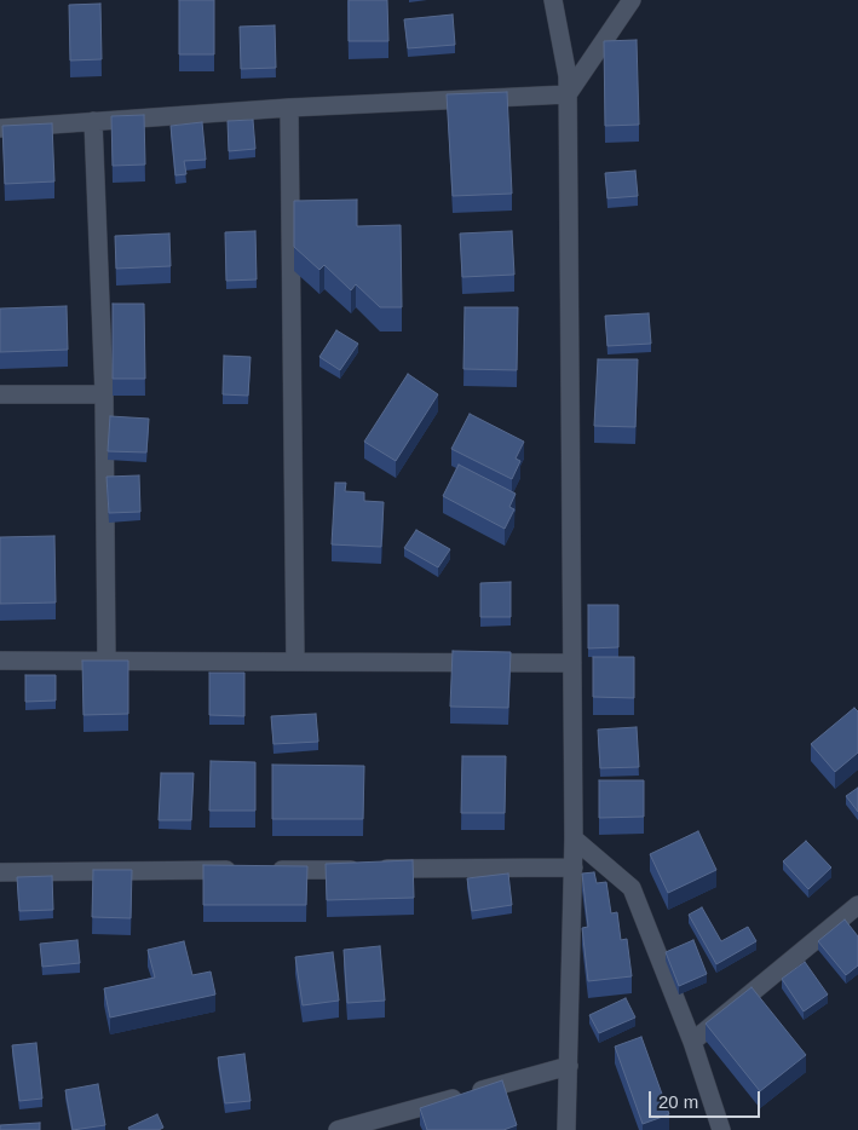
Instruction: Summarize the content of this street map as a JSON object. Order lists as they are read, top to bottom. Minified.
{"scale_bar":"20 m"}
